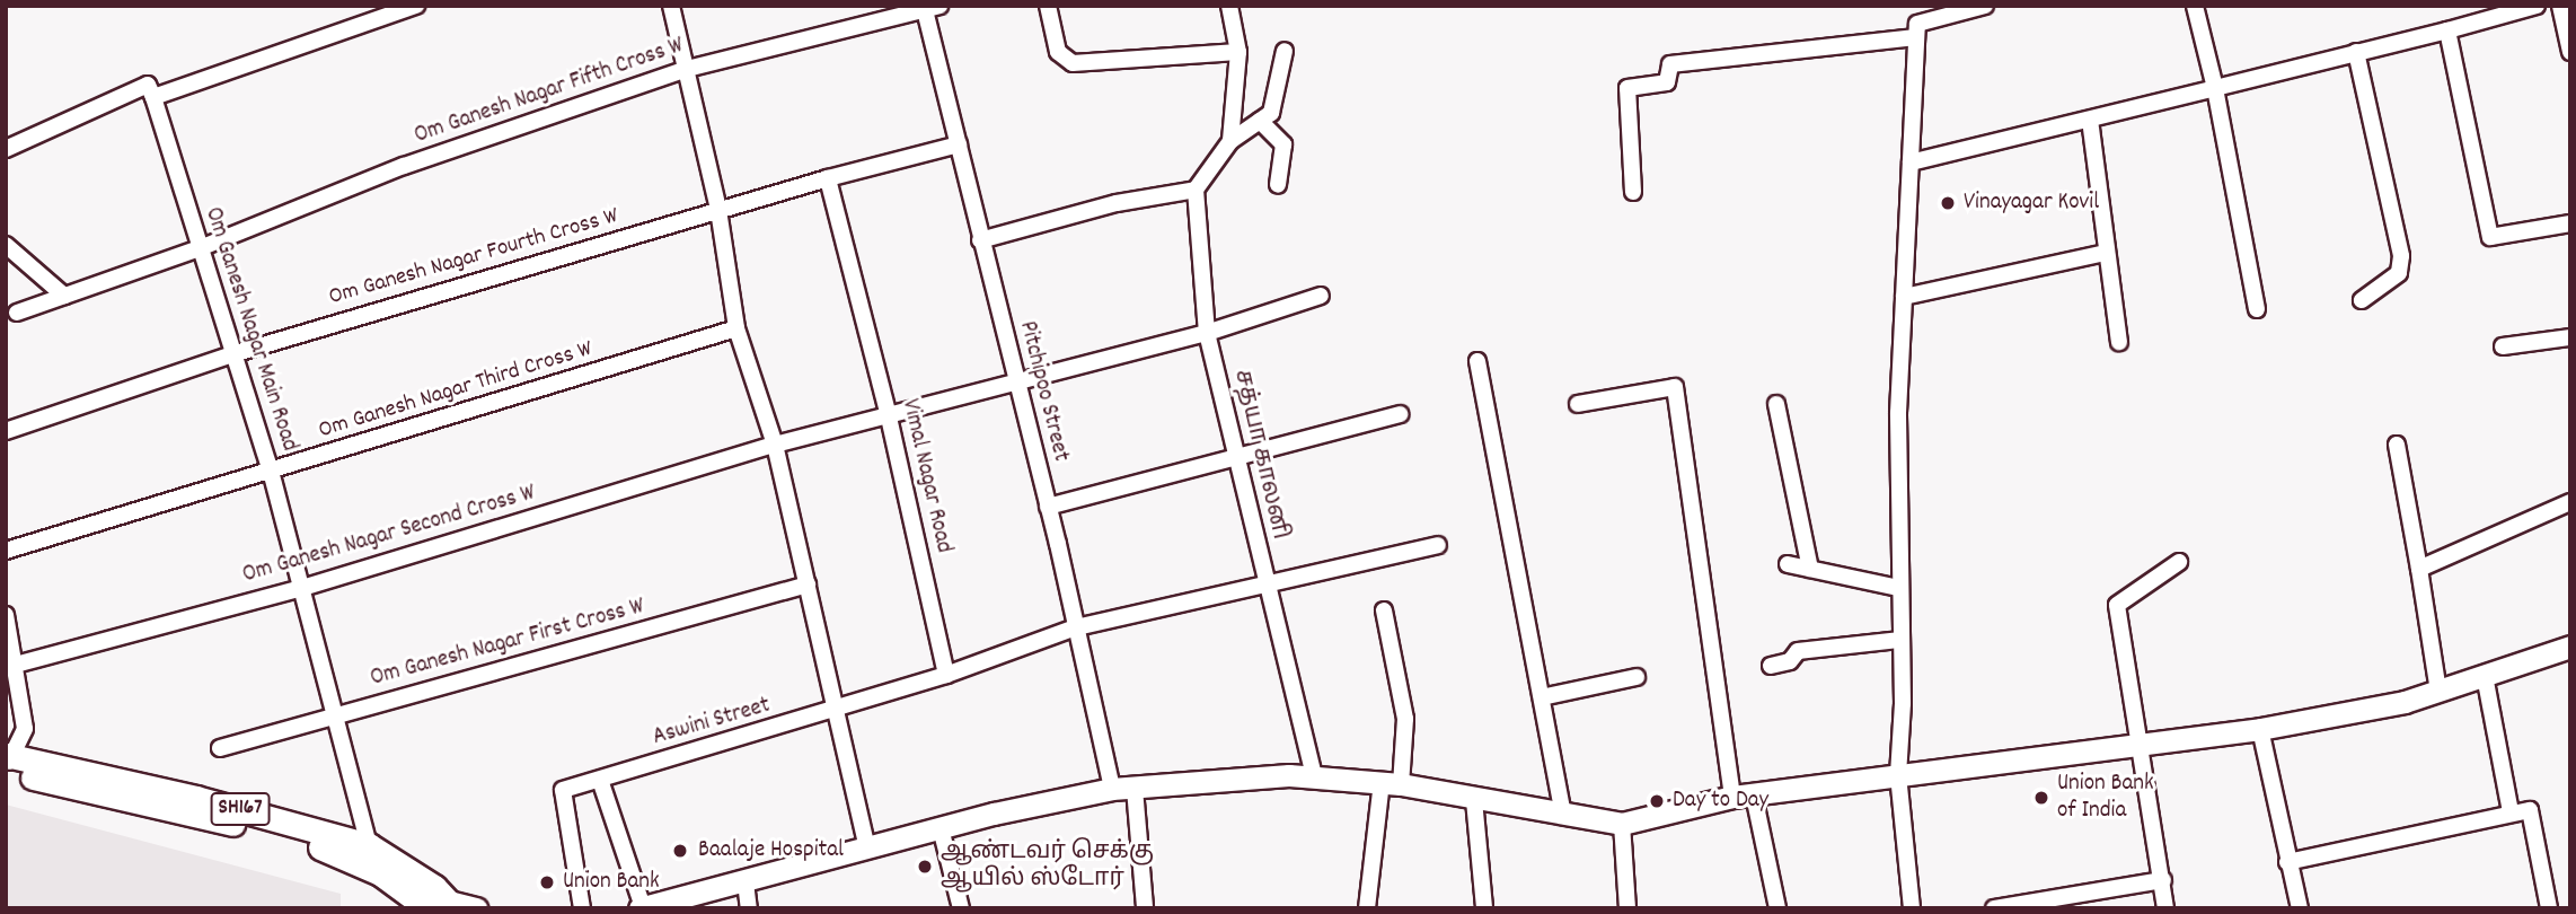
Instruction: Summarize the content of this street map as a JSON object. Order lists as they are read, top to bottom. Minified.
{"streets":{"main road":["SH167"],"street":["Om Ganesh Nagar Fifth Cross W","Om Ganesh Nagar Fourth Cross W","Om Ganesh Nagar Main Road","Om Ganesh Nagar Third Cross W","Pitchipoo Street","சத்யா காலனி","Vimal Nagar Road","Om Ganesh Nagar Second Cross W","Om Ganesh Nagar First Cross W","Aswini Street"]},"crossings":[["Om Ganesh Nagar Fifth Cross W","Om Ganesh Nagar Main Road"],["Om Ganesh Nagar Fifth Cross W","Pitchipoo Street"],["Om Ganesh Nagar Fourth Cross W","Om Ganesh Nagar Main Road"],["Om Ganesh Nagar Fourth Cross W","Pitchipoo Street"],["Om Ganesh Nagar Fourth Cross W","Vimal Nagar Road"],["Om Ganesh Nagar Main Road","Om Ganesh Nagar Third Cross W"],["Om Ganesh Nagar Main Road","Om Ganesh Nagar Second Cross W"],["Om Ganesh Nagar Main Road","Om Ganesh Nagar First Cross W"],["Om Ganesh Nagar Main Road","SH167"],["Pitchipoo Street","Om Ganesh Nagar Second Cross W"],["Vimal Nagar Road","Om Ganesh Nagar Second Cross W"]],"places":["Vinayagar Kovil","Union Bank of India","Day to Day","Baalaje Hospital","ஆண்டவர் செக்கு ஆயில் ஸ்டோர்","Union Bank"]}
